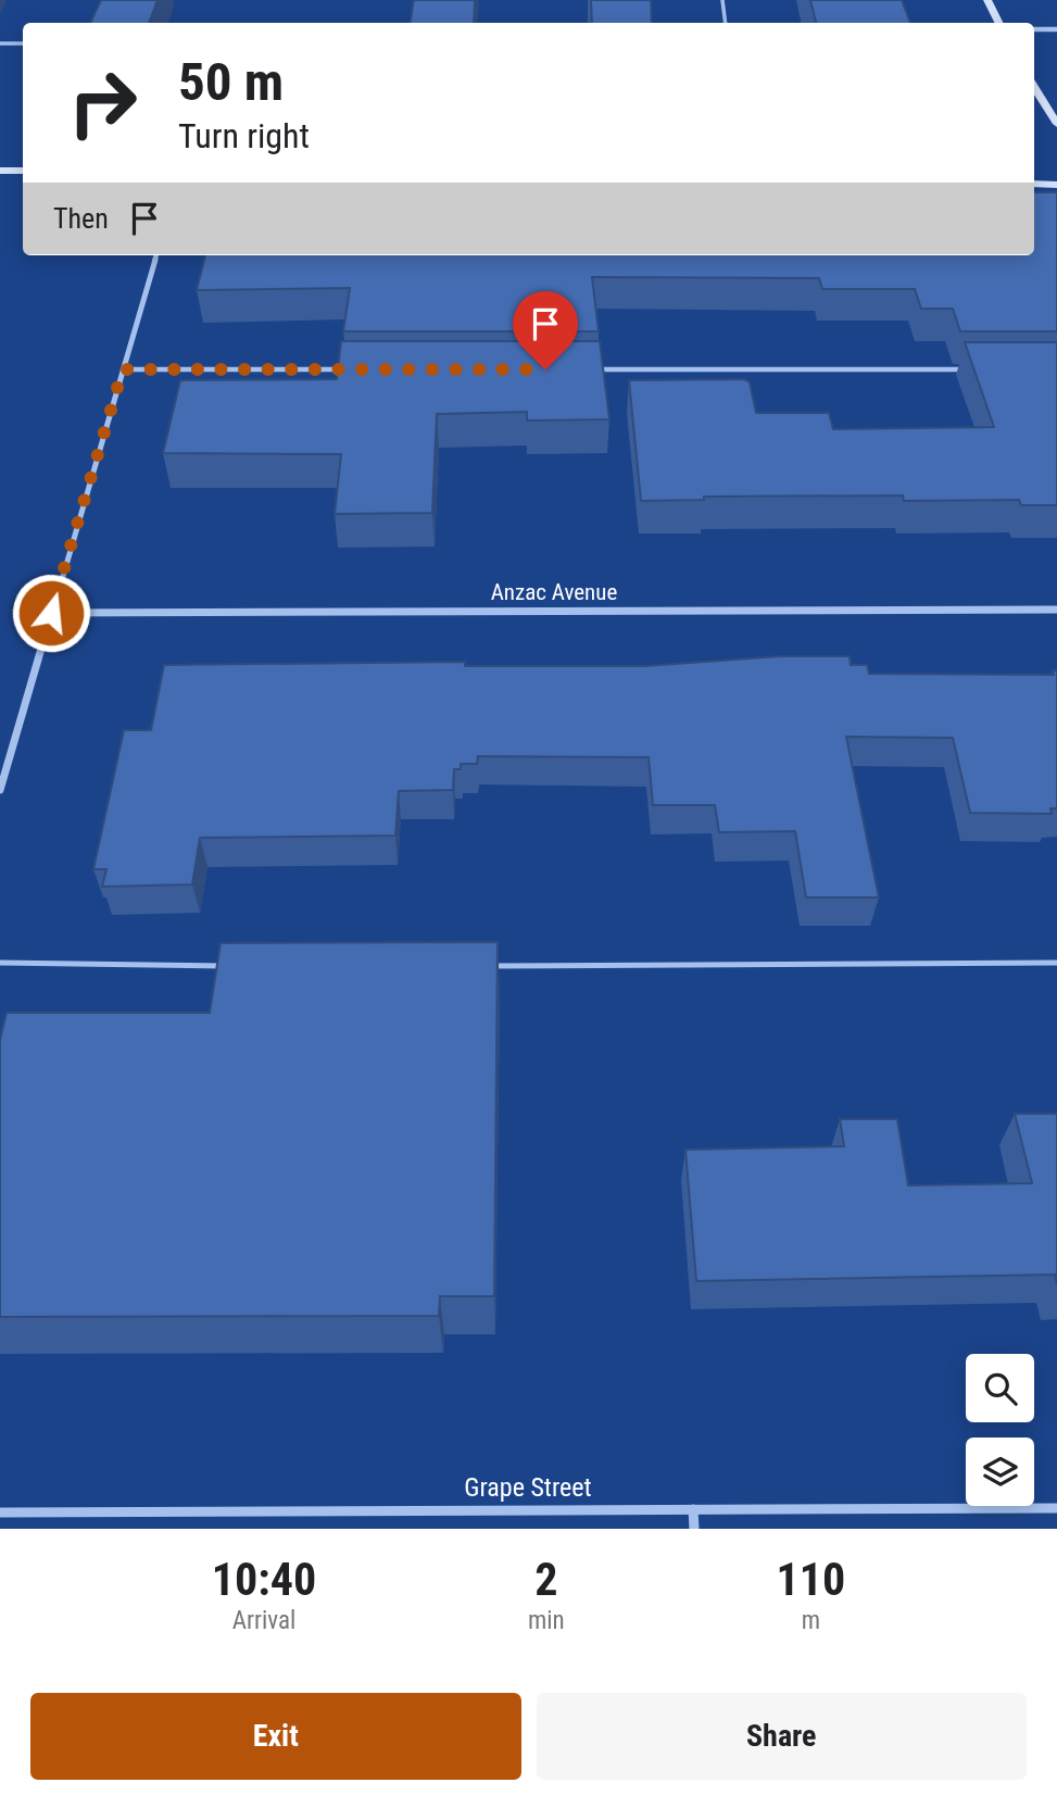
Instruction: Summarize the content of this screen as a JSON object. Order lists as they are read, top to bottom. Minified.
{"streets":{"street":["Anzac Avenue","Grape Street"]},"page":{"turn":["50 m","Turn right"],"then":"Then","eta":["10:40","Arrival","2","min","110","m"],"buttons":["Exit","Share"]}}
